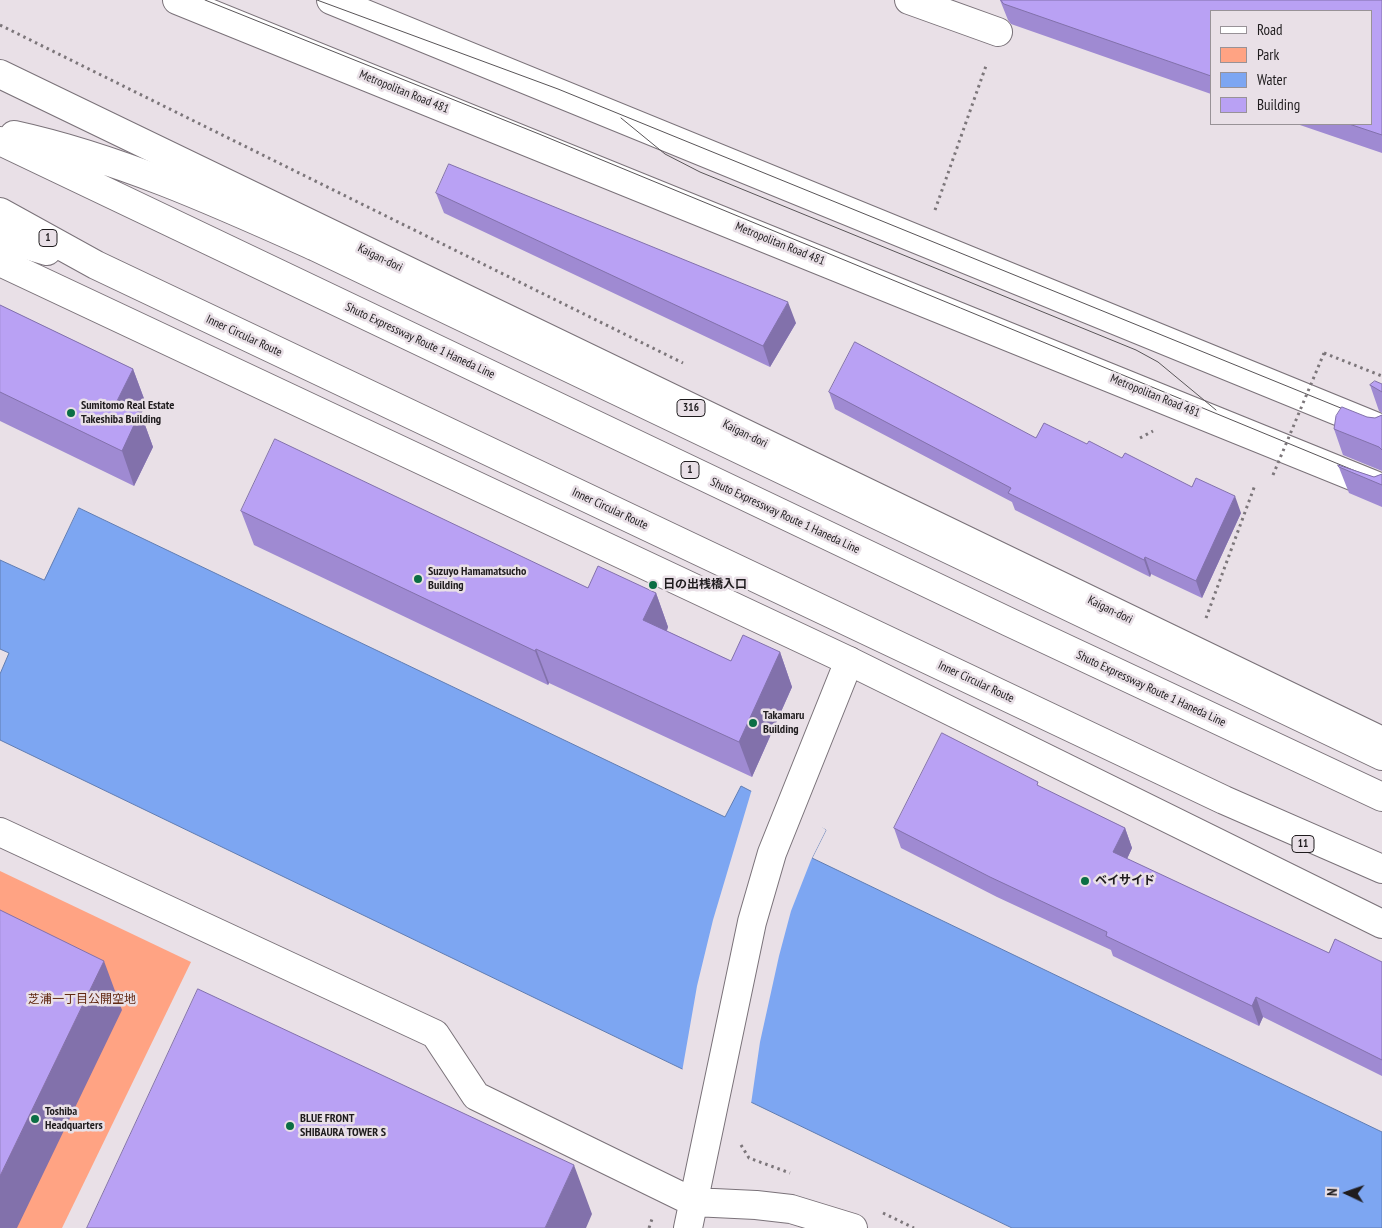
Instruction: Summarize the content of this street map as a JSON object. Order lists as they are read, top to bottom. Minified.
{"streets":{"main road":["Metropolitan Road 481","1","Kaigan-dori","Inner Circular Route","Shuto Expressway Route 1 Haneda Line","316","11"]},"crossings":[["1","Inner Circular Route"],["1","11"],["Inner Circular Route","11"]],"parks":["芝浦一丁目公開空地"],"places":["Sumitomo Real Estate Takeshiba Building","Suzuyo Hamamatsucho Building","日の出桟橋入口","Takamaru Building","ベイサイド","Toshiba Headquarters","BLUE FRONT SHIBAURA TOWER S"],"legend":["Road","Park","Water","Building"],"north":"left"}
